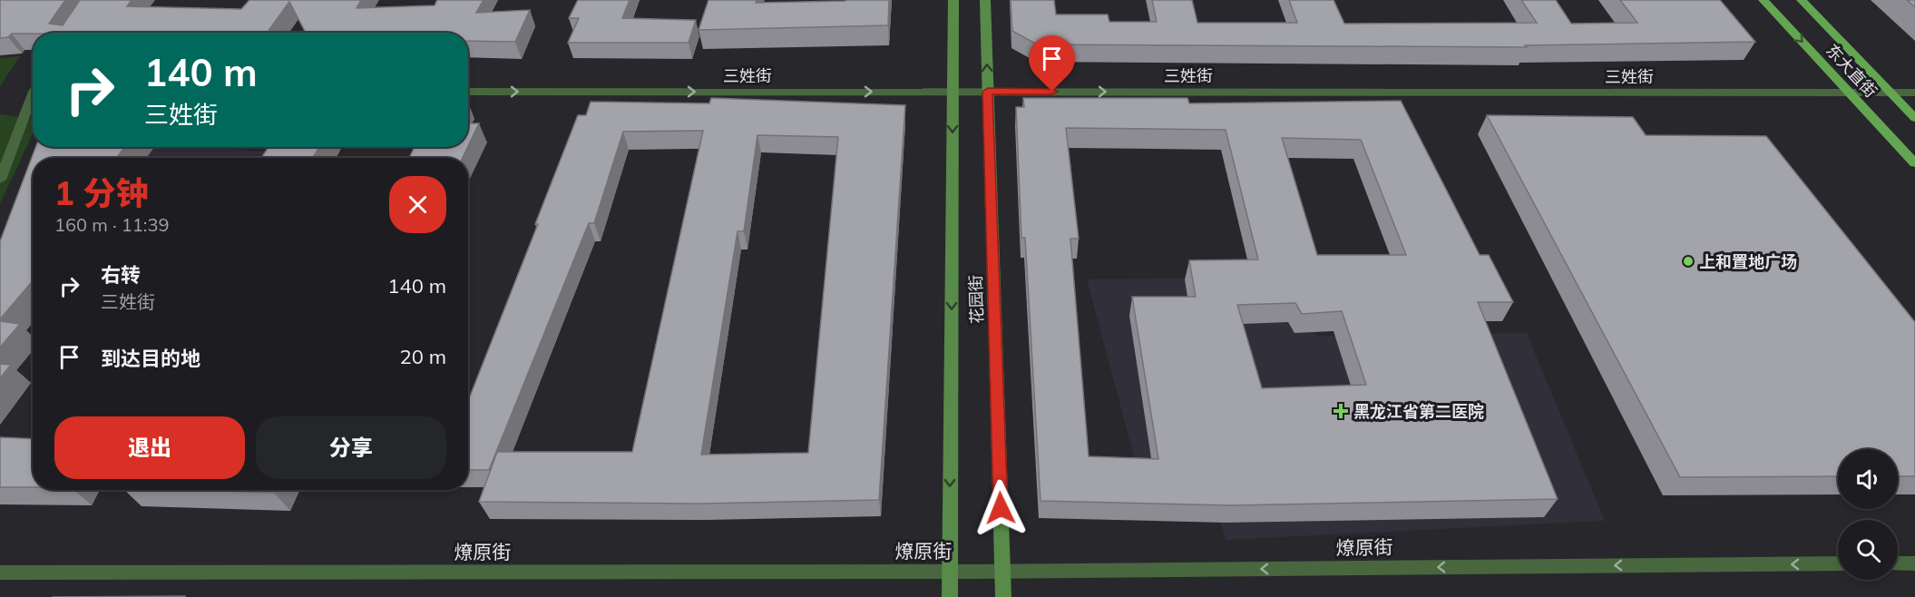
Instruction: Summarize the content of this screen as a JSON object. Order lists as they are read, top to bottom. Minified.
{"streets":{"main road":["东大直街","花园街"],"street":["三姓街","燎原街"]},"crossings":[["东大直街","三姓街"],["三姓街","花园街"],["花园街","燎原街"]],"one_way":["三姓街","燎原街"],"places":{"other":["上和置地广场"],"health":["黑龙江省第二医院"]},"page":{"turn":["140 m","三姓街"],"heading":["1 分钟","160 m · 11:39"],"list":[{"name":"右转","note":"三姓街","value":"140 m"},{"name":"到达目的地","value":"20 m"}],"buttons":["退出","分享"]}}
